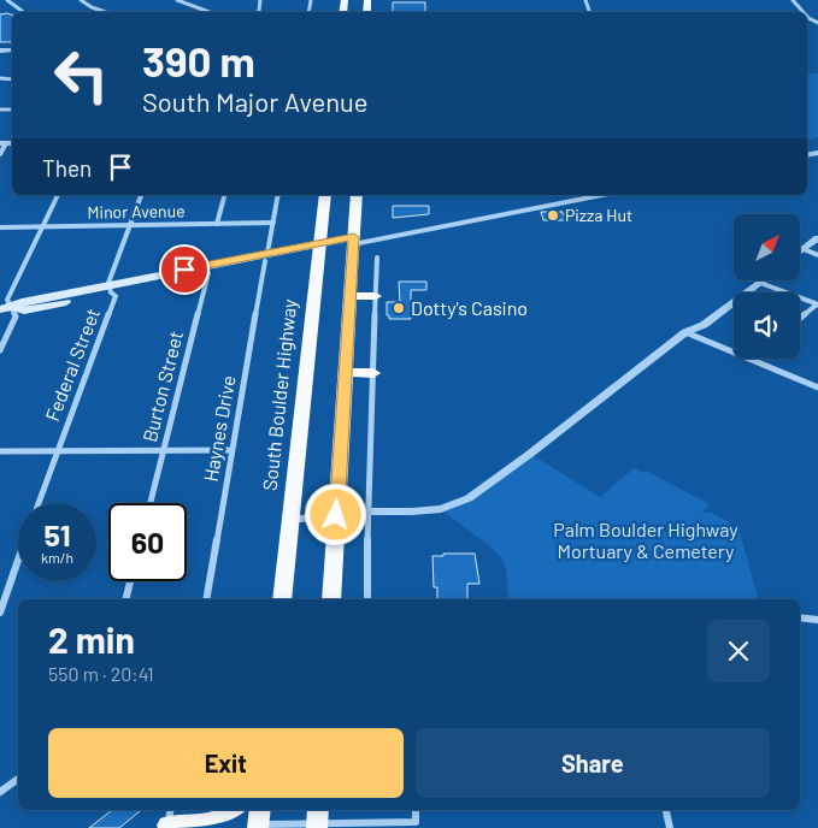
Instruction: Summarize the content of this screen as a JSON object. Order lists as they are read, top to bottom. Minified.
{"streets":{"main road":["South Boulder Highway"],"street":["Minor Avenue","Federal Street","Burton Street","Haynes Drive"]},"crossings":[["Minor Avenue","Federal Street"],["Minor Avenue","Haynes Drive"]],"parks":["Palm Boulder Highway Mortuary & Cemetery"],"places":["Pizza Hut","Dotty's Casino"],"north":"top right","page":{"turn":["390 m","South Major Avenue"],"then":"Then","speed":"51 km/h","limit":"60","heading":["2 min","550 m · 20:41"],"buttons":["Exit","Share"]}}
